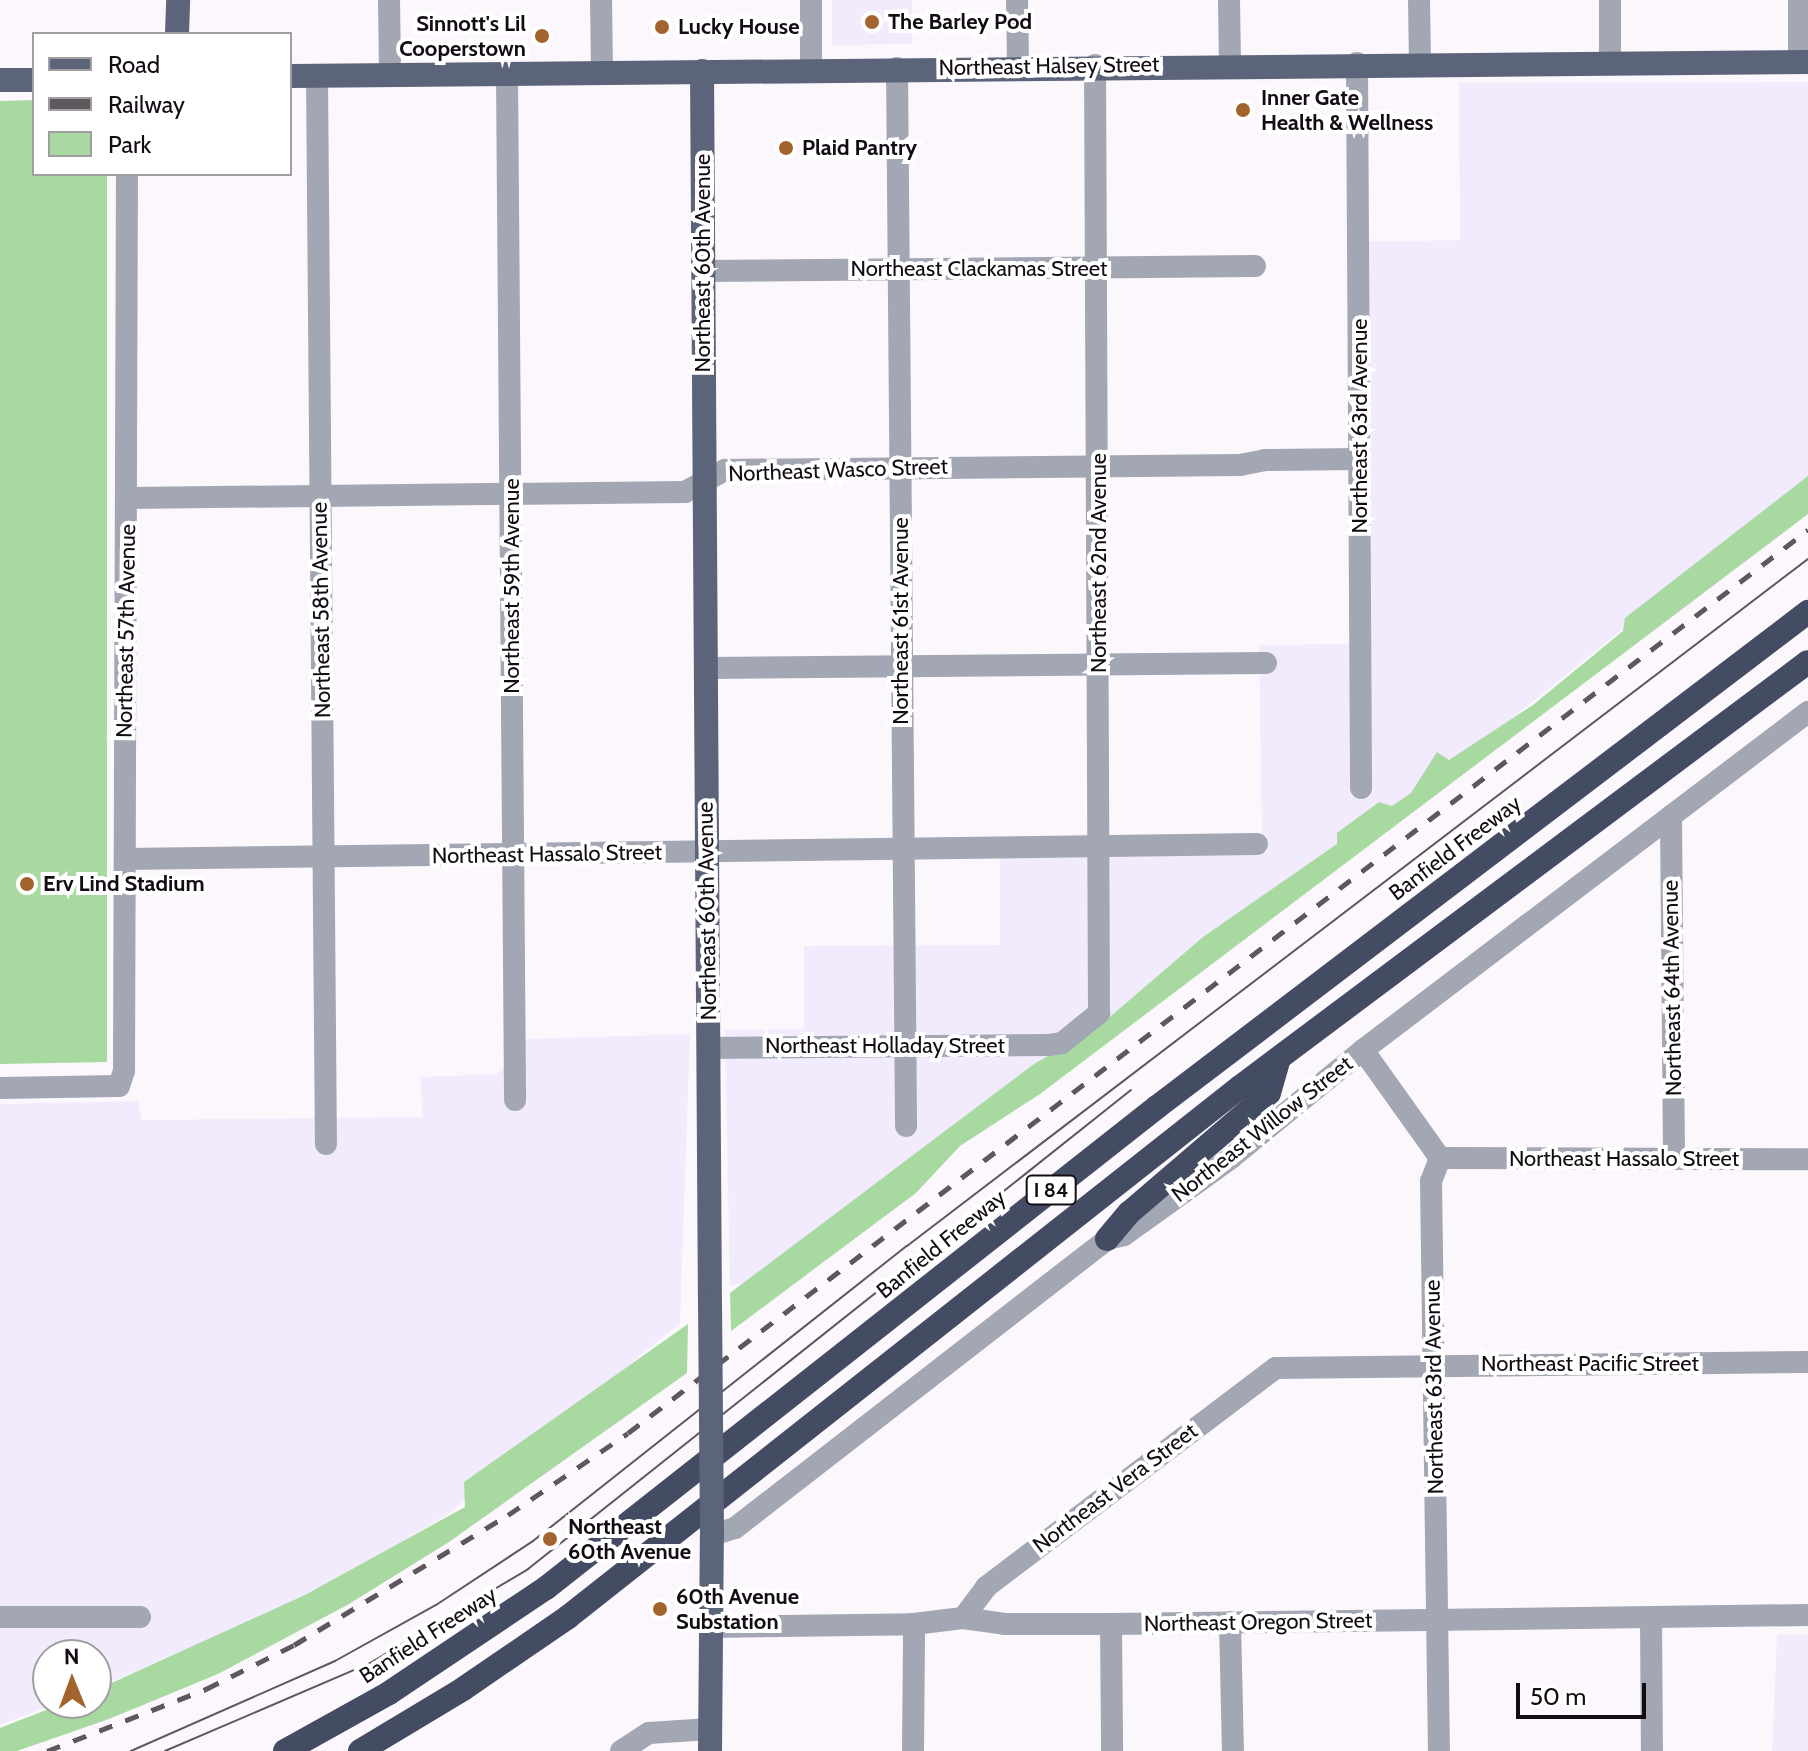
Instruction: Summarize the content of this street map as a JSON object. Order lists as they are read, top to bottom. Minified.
{"streets":{"highway":["Banfield Freeway","I 84"],"main road":["Northeast Halsey Street","Northeast 60th Avenue"],"street":["Northeast Clackamas Street","Northeast 63rd Avenue","Northeast Wasco Street","Northeast 62nd Avenue","Northeast 59th Avenue","Northeast 58th Avenue","Northeast 61st Avenue","Northeast 57th Avenue","Northeast Hassalo Street","Northeast 64th Avenue","Northeast Holladay Street","Northeast Willow Street","Northeast Pacific Street","Northeast Vera Street","Northeast Oregon Street"]},"crossings":[["Northeast Halsey Street","Northeast 60th Avenue"],["Northeast Halsey Street","Northeast 63rd Avenue"],["Northeast Halsey Street","Northeast 62nd Avenue"],["Northeast Halsey Street","Northeast 59th Avenue"],["Northeast Halsey Street","Northeast 58th Avenue"],["Northeast Halsey Street","Northeast 61st Avenue"],["Northeast 60th Avenue","Northeast Clackamas Street"],["Northeast 60th Avenue","Northeast Wasco Street"],["Northeast 60th Avenue","Northeast Hassalo Street"],["Northeast 60th Avenue","Northeast Holladay Street"],["Northeast 60th Avenue","Northeast Willow Street"],["Northeast 60th Avenue","Northeast Oregon Street"],["Northeast Clackamas Street","Northeast 62nd Avenue"],["Northeast Clackamas Street","Northeast 61st Avenue"],["Northeast 63rd Avenue","Northeast Wasco Street"],["Northeast 63rd Avenue","Northeast Hassalo Street"],["Northeast 63rd Avenue","Northeast Pacific Street"],["Northeast 63rd Avenue","Northeast Oregon Street"],["Northeast Wasco Street","Northeast 62nd Avenue"],["Northeast Wasco Street","Northeast 59th Avenue"],["Northeast Wasco Street","Northeast 58th Avenue"],["Northeast Wasco Street","Northeast 61st Avenue"],["Northeast Wasco Street","Northeast 57th Avenue"],["Northeast 62nd Avenue","Northeast Hassalo Street"],["Northeast 62nd Avenue","Northeast Holladay Street"],["Northeast 59th Avenue","Northeast Hassalo Street"],["Northeast 58th Avenue","Northeast Hassalo Street"],["Northeast 61st Avenue","Northeast Hassalo Street"],["Northeast 61st Avenue","Northeast Holladay Street"],["Northeast 57th Avenue","Northeast Hassalo Street"],["Northeast Hassalo Street","Northeast 64th Avenue"],["Northeast 64th Avenue","Northeast Willow Street"],["Northeast Pacific Street","Northeast Vera Street"],["Northeast Vera Street","Northeast Oregon Street"]],"places":["The Barley Pod","Lucky House","Sinnott's Lil Cooperstown","Inner Gate Health & Wellness","Plaid Pantry","Erv Lind Stadium","Northeast 60th Avenue","60th Avenue Substation"],"legend":["Road","Railway","Park"],"scale_bar":"50 m","north":"top"}
